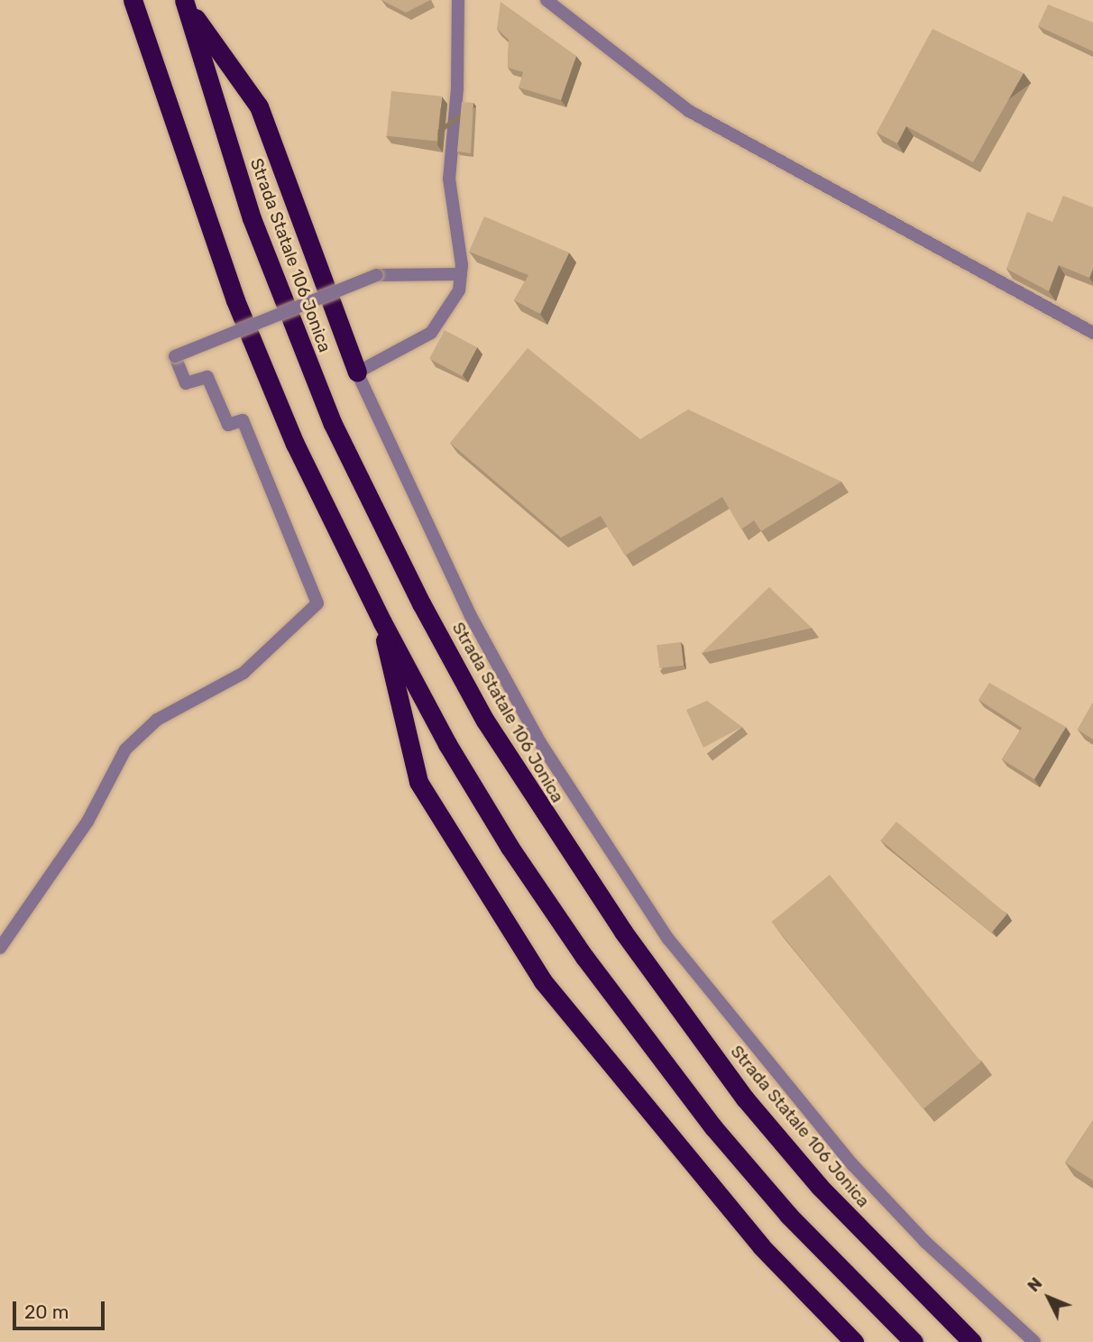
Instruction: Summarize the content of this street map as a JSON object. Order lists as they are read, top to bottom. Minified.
{"streets":{"highway":["Strada Statale 106 Jonica"]},"scale_bar":"20 m","north":"top left"}
